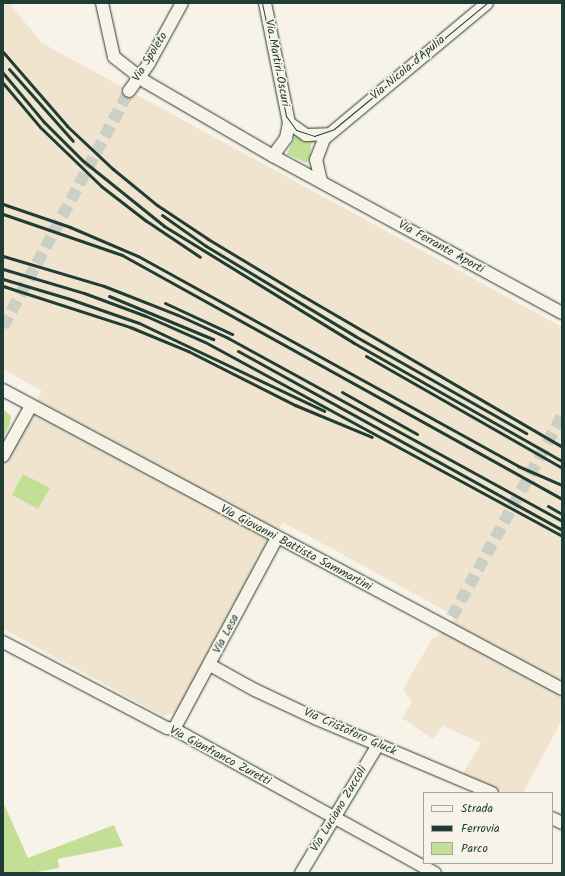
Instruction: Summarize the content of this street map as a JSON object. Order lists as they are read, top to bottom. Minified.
{"streets":{"street":["Via Spoleto","Via Martiri Oscuri","Via Nicola d'Apulia","Via Ferrante Aporti","Via Giovanni Battista Sammartini","Via Lesa","Via Cristoforo Gluck","Via Gianfranco Zuretti","Via Luciano Zuccoli"]},"crossings":[["Via Spoleto","Via Ferrante Aporti"],["Via Giovanni Battista Sammartini","Via Lesa"],["Via Lesa","Via Cristoforo Gluck"],["Via Lesa","Via Gianfranco Zuretti"],["Via Cristoforo Gluck","Via Luciano Zuccoli"],["Via Gianfranco Zuretti","Via Luciano Zuccoli"]],"legend":["Strada","Ferrovia","Parco"]}
